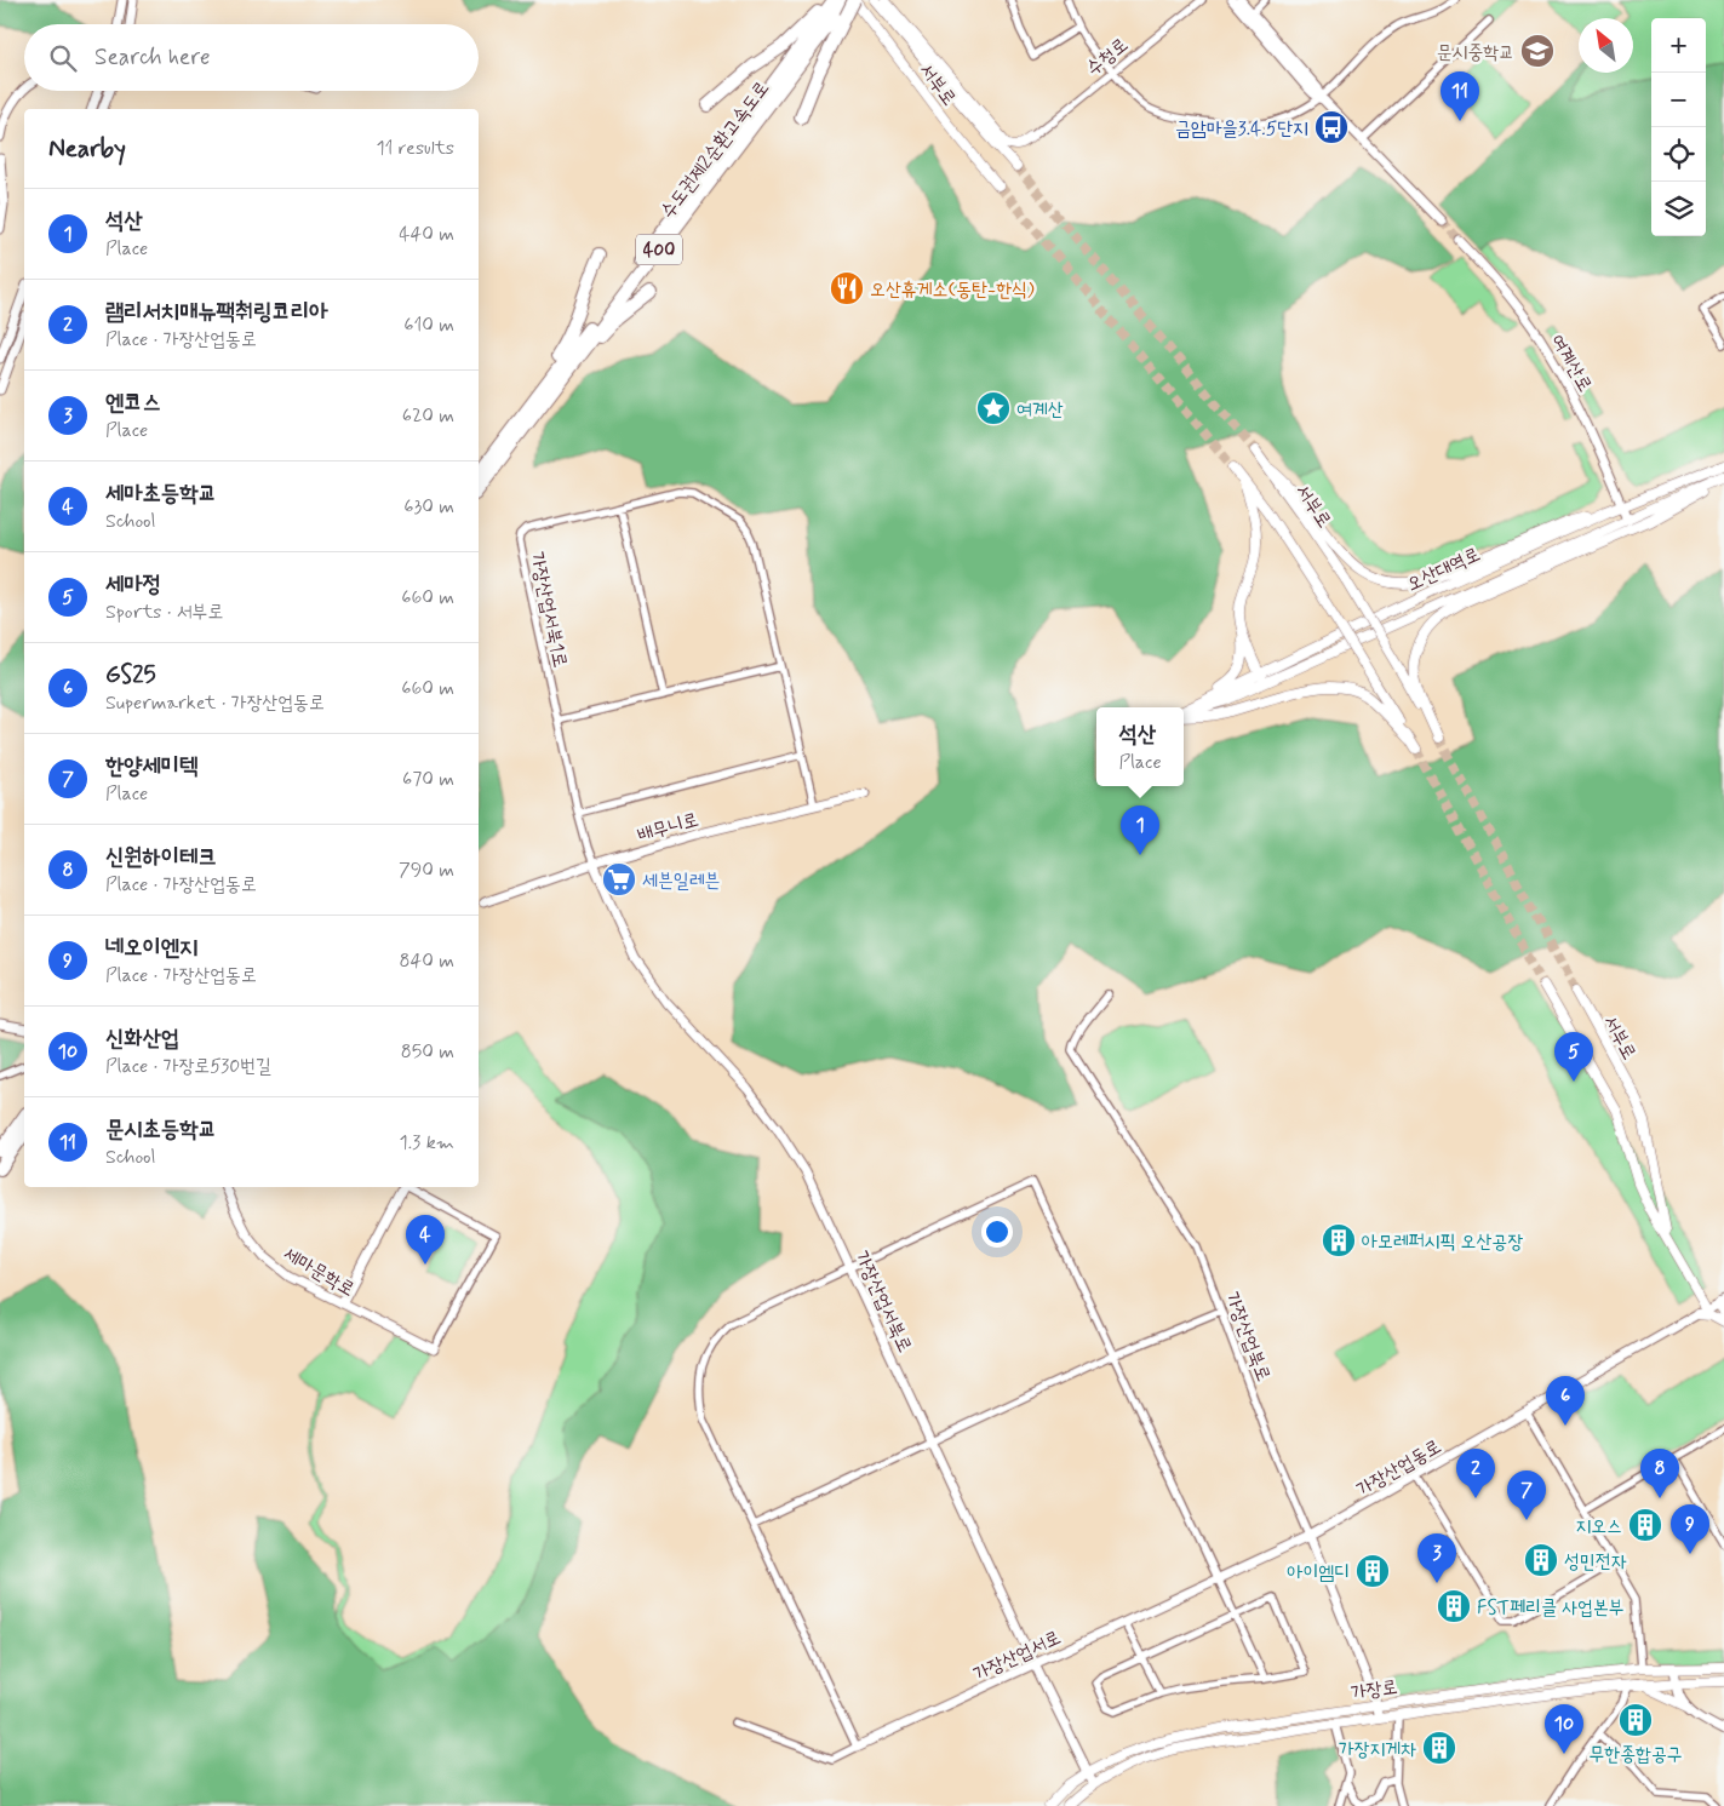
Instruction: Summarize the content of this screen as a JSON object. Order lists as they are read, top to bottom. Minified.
{"streets":{"highway":["수도권제2순환고속도로","400"],"main road":["서부로","오산대역로","가장로"],"street":["수청로","여계산로","가장산업서북1로","배무니로","세마문학로","가장산업서북로","가장산업북로","가장산업동로","가장산업서로"]},"crossings":[["서부로","수도권제2순환고속도로"],["서부로","오산대역로"],["여계산로","오산대역로"],["가장산업서북1로","배무니로"],["가장산업서북1로","가장산업서북로"],["배무니로","가장산업서북로"],["가장산업서북로","가장산업서로"],["가장산업서북로","가장로"],["가장산업북로","가장산업동로"],["가장산업북로","가장산업서로"],["가장산업북로","가장로"],["가장산업동로","가장산업서로"]],"places":{"school or university":["문시중학교"],"bus stop":["금암마을3.4.5단지"],"restaurant":["오산휴게소(동탄-한식)"],"place":["여계산"],"supermarket":["세븐일레븐"],"building":["아모레퍼시픽 오산공장","지오스","성민전자","아이엠디","FST페리클 사업본부","무한종합공구","가장지게차"]},"north":"top left","page":{"map_buttons":["+","−"],"search":"Search here","pins":["11","1","5","4","6","2","8","7","9","3","10"],"heading":["Nearby","11 results"],"list":[{"mark":"1","name":"석산","note":"Place","value":"440 m"},{"mark":"2","name":"램리서치매뉴팩춰링코리아","note":"Place · 가장산업동로","value":"610 m"},{"mark":"3","name":"엔코스","note":"Place","value":"620 m"},{"mark":"4","name":"세마초등학교","note":"School","value":"630 m"},{"mark":"5","name":"세마정","note":"Sports · 서부로","value":"660 m"},{"mark":"6","name":"GS25","note":"Supermarket · 가장산업동로","value":"660 m"},{"mark":"7","name":"한양세미텍","note":"Place","value":"670 m"},{"mark":"8","name":"신원하이테크","note":"Place · 가장산업동로","value":"790 m"},{"mark":"9","name":"네오이엔지","note":"Place · 가장산업동로","value":"840 m"},{"mark":"10","name":"신화산업","note":"Place · 가장로530번길","value":"850 m"},{"mark":"11","name":"문시초등학교","note":"School","value":"1.3 km"}],"popup":["석산","Place"]}}
